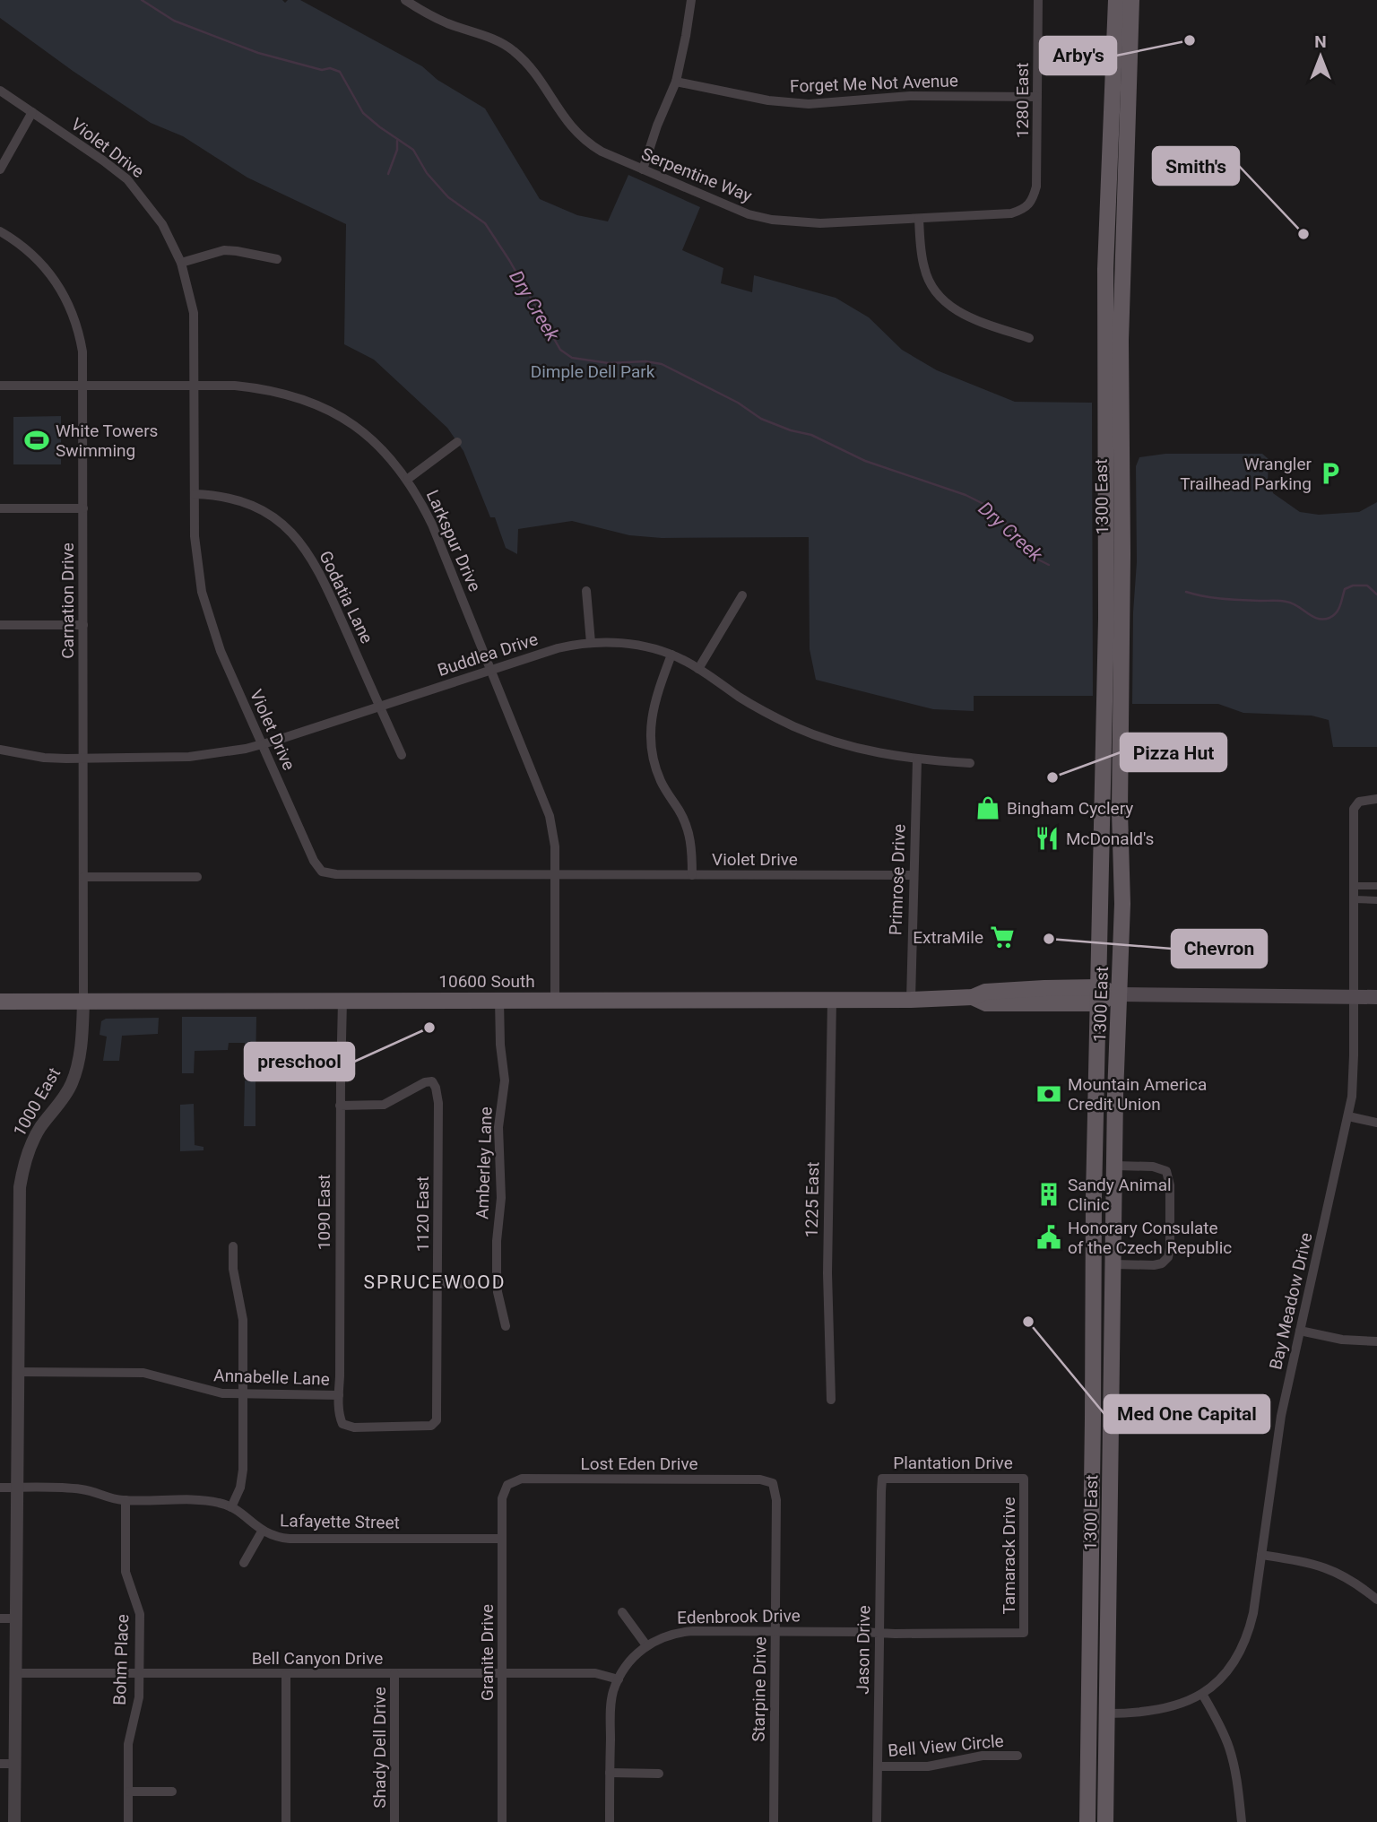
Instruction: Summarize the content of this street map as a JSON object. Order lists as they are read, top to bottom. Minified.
{"streets":{"main road":["1300 East","10600 South"],"street":["Forget Me Not Avenue","1280 East","Violet Drive","Serpentine Way","Larkspur Drive","Godatia Lane","Carnation Drive","Buddlea Drive","Primrose Drive","1000 East","Amberley Lane","1225 East","1090 East","1120 East","Bay Meadow Drive","Annabelle Lane","Plantation Drive","Lost Eden Drive","Lafayette Street","Tamarack Drive","Edenbrook Drive","Jason Drive","Granite Drive","Bell Canyon Drive","Bohm Place","Starpine Drive","Bell View Circle","Shady Dell Drive"]},"crossings":[["Forget Me Not Avenue","1280 East"],["1280 East","Serpentine Way"],["Violet Drive","Larkspur Drive"],["Violet Drive","Godatia Lane"],["Violet Drive","Buddlea Drive"],["Violet Drive","Primrose Drive"],["1300 East","10600 South"],["1300 East","Bay Meadow Drive"],["Larkspur Drive","Carnation Drive"],["Larkspur Drive","Buddlea Drive"],["Larkspur Drive","10600 South"],["Godatia Lane","Buddlea Drive"],["Carnation Drive","Buddlea Drive"],["Carnation Drive","10600 South"],["Carnation Drive","1000 East"],["Buddlea Drive","Primrose Drive"],["Primrose Drive","10600 South"],["10600 South","1000 East"],["10600 South","Amberley Lane"],["10600 South","1225 East"],["10600 South","1090 East"],["10600 South","Bay Meadow Drive"],["1000 East","Annabelle Lane"],["1000 East","Lafayette Street"],["1000 East","Bell Canyon Drive"],["1090 East","1120 East"],["1090 East","Annabelle Lane"],["Plantation Drive","Tamarack Drive"],["Plantation Drive","Jason Drive"],["Lost Eden Drive","Granite Drive"],["Lost Eden Drive","Starpine Drive"],["Lafayette Street","Granite Drive"],["Lafayette Street","Bohm Place"],["Tamarack Drive","Edenbrook Drive"],["Edenbrook Drive","Jason Drive"],["Edenbrook Drive","Bell Canyon Drive"],["Edenbrook Drive","Starpine Drive"],["Jason Drive","Bell View Circle"],["Granite Drive","Bell Canyon Drive"],["Bell Canyon Drive","Bohm Place"],["Bell Canyon Drive","Shady Dell Drive"]],"districts":["SPRUCEWOOD"],"water":["Dry Creek"],"parks":["Dimple Dell Park"],"places":{"other":["Arby's","Smith's","Pizza Hut","Chevron","preschool","Med One Capital"],"sports":["White Towers Swimming"],"parking":["Wrangler Trailhead Parking"],"shop":["Bingham Cyclery"],"restaurant":["McDonald's"],"supermarket":["ExtraMile"],"bank":["Mountain America Credit Union"],"building":["Sandy Animal Clinic"],"public building":["Honorary Consulate of the Czech Republic"]},"north":"top"}
